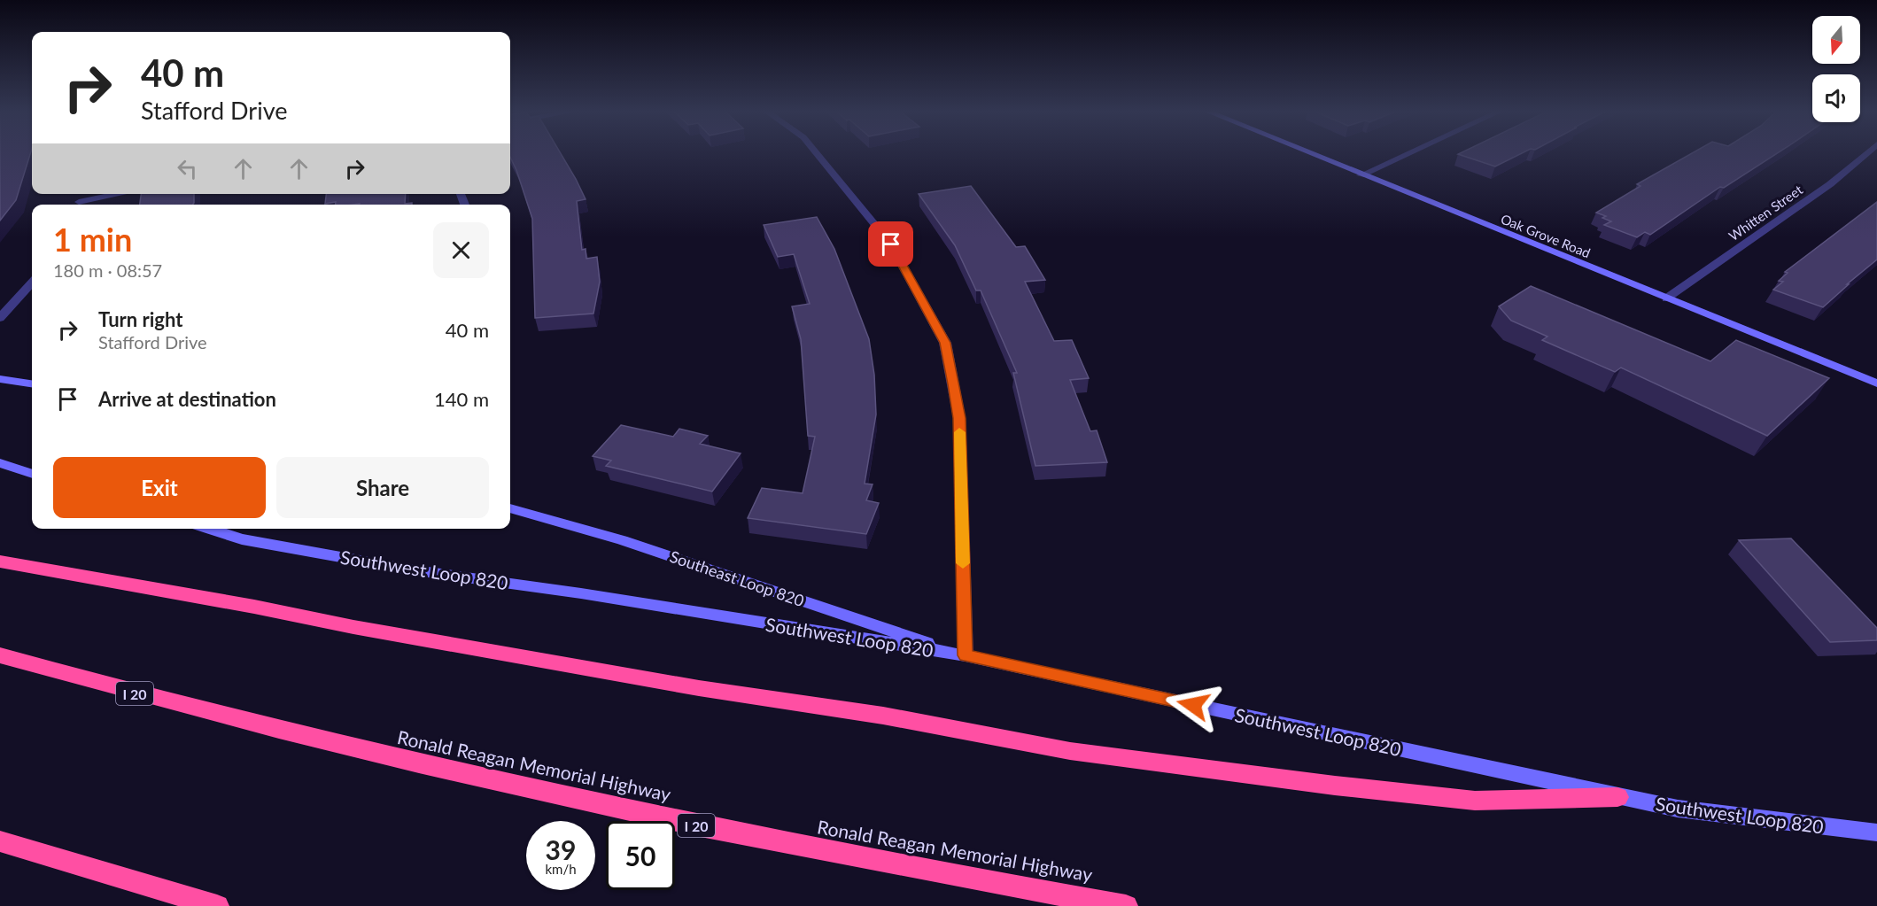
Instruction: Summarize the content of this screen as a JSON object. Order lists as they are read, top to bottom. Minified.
{"streets":{"highway":["I 20","Ronald Reagan Memorial Highway"],"main road":["Oak Grove Road","Southwest Loop 820","Southeast Loop 820"],"street":["Whitten Street"]},"crossings":[["Whitten Street","Oak Grove Road"],["Southwest Loop 820","Southeast Loop 820"]],"north":"bottom","page":{"turn":["40 m","Stafford Drive"],"heading":["1 min","180 m · 08:57"],"list":[{"name":"Turn right","note":"Stafford Drive","value":"40 m"},{"name":"Arrive at destination","value":"140 m"}],"buttons":["Exit","Share"],"speed":"39 km/h","limit":"50"}}
